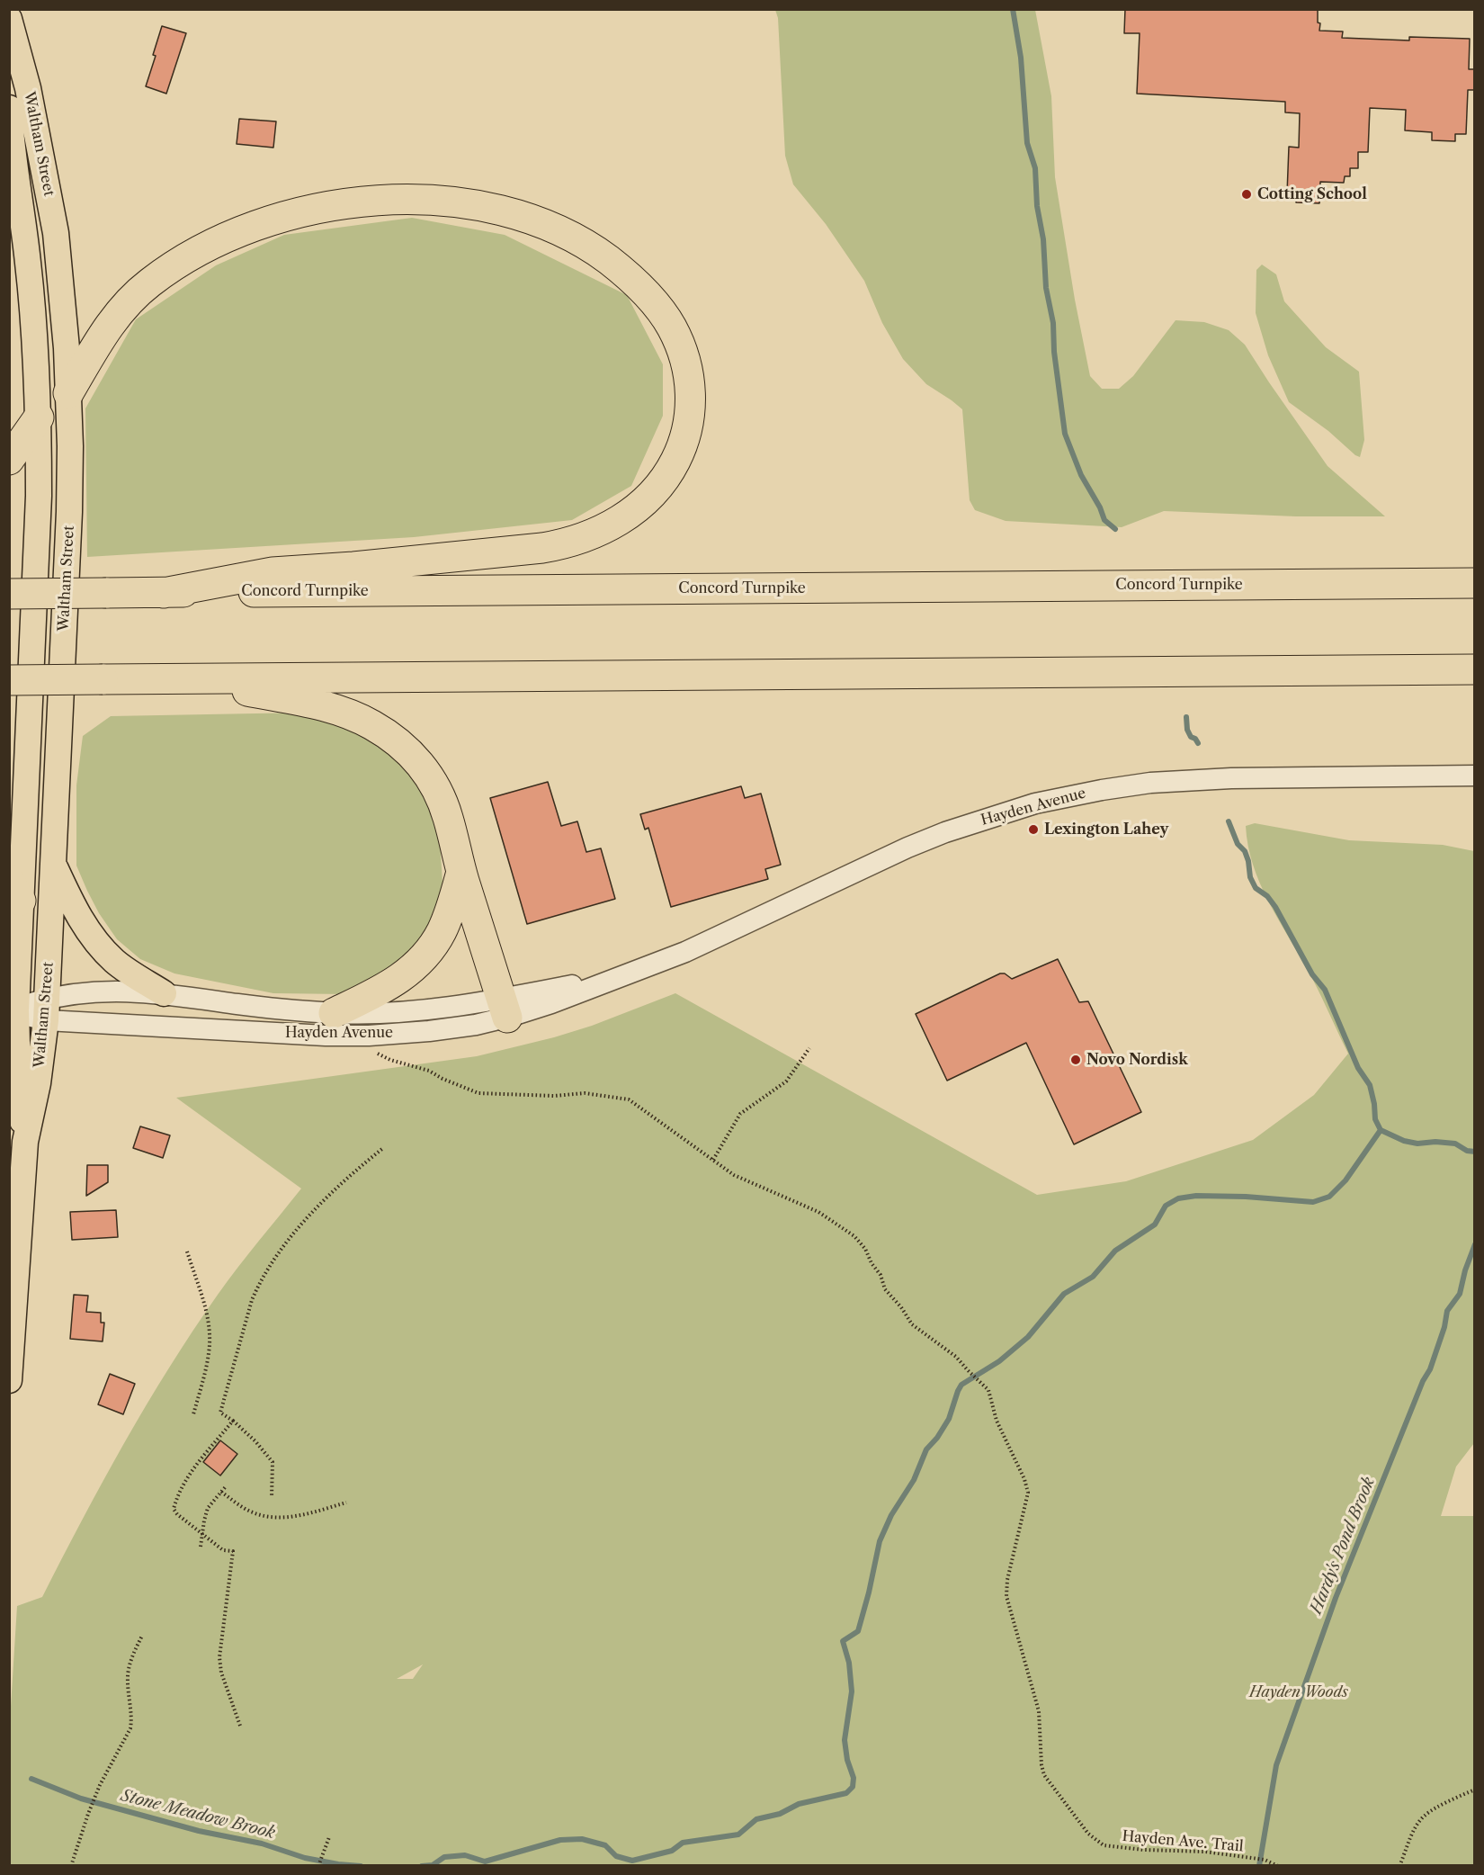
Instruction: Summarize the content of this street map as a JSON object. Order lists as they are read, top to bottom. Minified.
{"streets":{"highway":["Concord Turnpike"],"main road":["Waltham Street"],"street":["Hayden Avenue"],"path":["Hayden Ave. Trail"]},"crossings":[["Waltham Street","Hayden Avenue"]],"water":["Hardy's Pond Brook","Stone Meadow Brook"],"parks":["Hayden Woods"],"places":["Cotting School","Lexington Lahey","Novo Nordisk"]}
